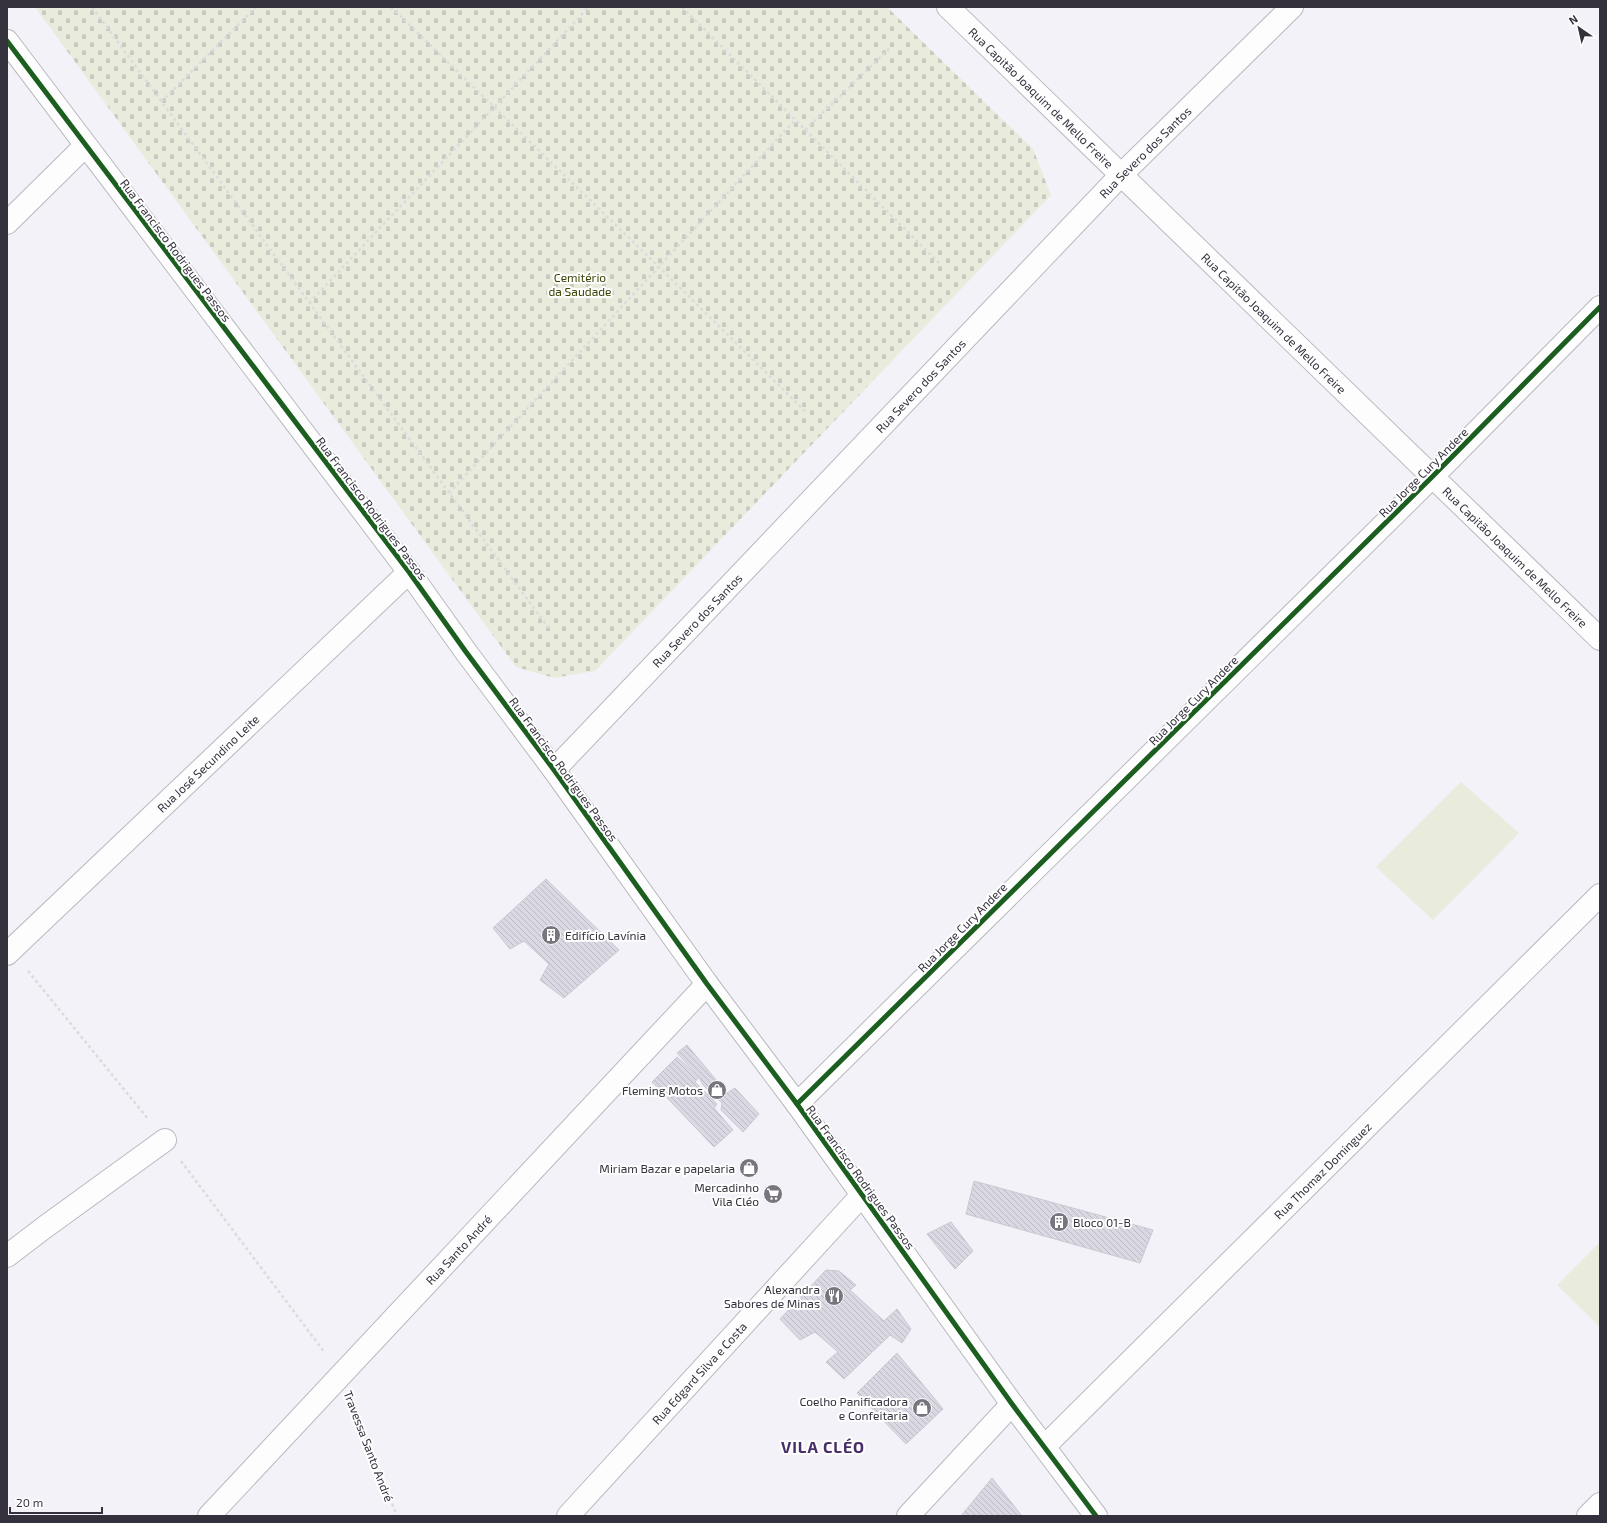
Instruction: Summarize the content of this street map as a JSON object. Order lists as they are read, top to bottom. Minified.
{"streets":{"street":["Rua Capitão Joaquim de Mello Freire","Rua Severo dos Santos","Rua Francisco Rodrigues Passos","Rua Jorge Cury Andere","Rua José Secundino Leite","Rua Thomaz Dominguez","Rua Santo André","Rua Edgard Silva e Costa"],"path":["Travessa Santo André"]},"crossings":[["Rua Capitão Joaquim de Mello Freire","Rua Severo dos Santos"],["Rua Capitão Joaquim de Mello Freire","Rua Jorge Cury Andere"],["Rua Severo dos Santos","Rua Francisco Rodrigues Passos"],["Rua Francisco Rodrigues Passos","Rua Jorge Cury Andere"],["Rua Francisco Rodrigues Passos","Rua José Secundino Leite"],["Rua Francisco Rodrigues Passos","Rua Thomaz Dominguez"],["Rua Francisco Rodrigues Passos","Rua Santo André"],["Rua Francisco Rodrigues Passos","Rua Edgard Silva e Costa"],["Rua Santo André","Travessa Santo André"]],"districts":["VILA CLÉO"],"parks":["Cemitério da Saudade"],"places":{"building":["Edifício Lavínia","Bloco 01-B"],"shop":["Fleming Motos","Miriam Bazar e papelaria","Coelho Panificadora e Confeitaria"],"supermarket":["Mercadinho Vila Cléo"],"restaurant":["Alexandra Sabores de Minas"]},"scale_bar":"20 m","north":"top left"}
